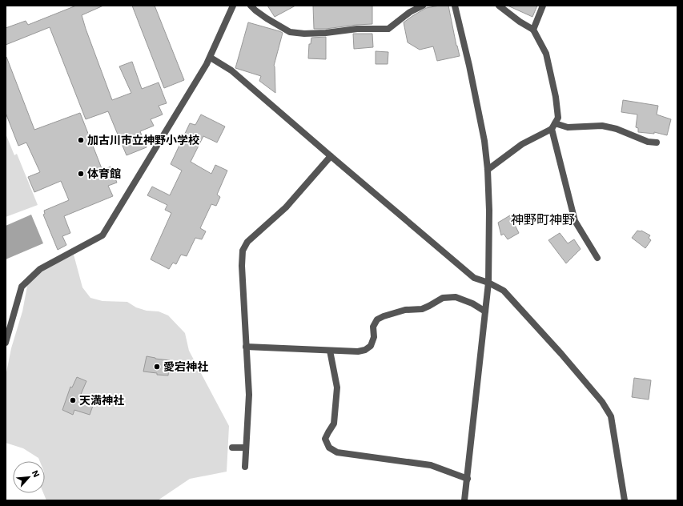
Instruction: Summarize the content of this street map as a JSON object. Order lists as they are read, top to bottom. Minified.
{"districts":["神野町神野"],"places":["加古川市立神野小学校","体育館","愛宕神社","天満神社"],"north":"top right"}
